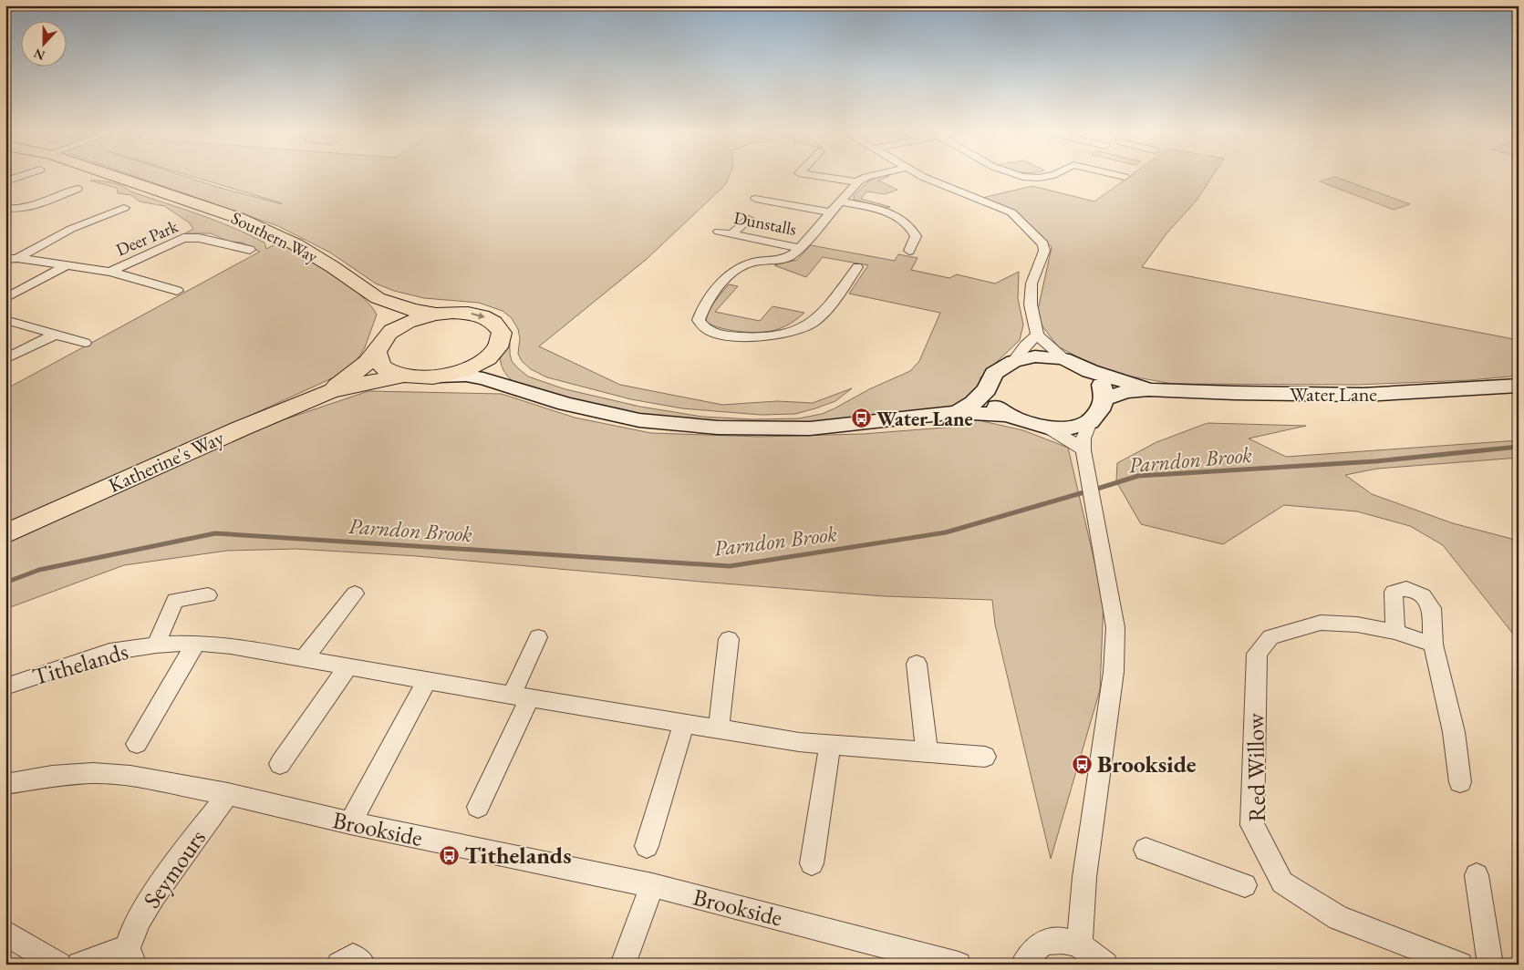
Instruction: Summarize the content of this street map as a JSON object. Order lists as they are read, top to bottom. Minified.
{"streets":{"main road":["Southern Way","Water Lane","Katherine's Way"],"street":["Dunstalls","Deer Park","Tithelands","Red Willow","Brookside","Seymours"]},"crossings":[["Southern Way","Katherine's Way"],["Brookside","Seymours"]],"water":["Parndon Brook"],"places":{"bus stop":["Water Lane","Brookside","Tithelands"]},"north":"bottom"}
